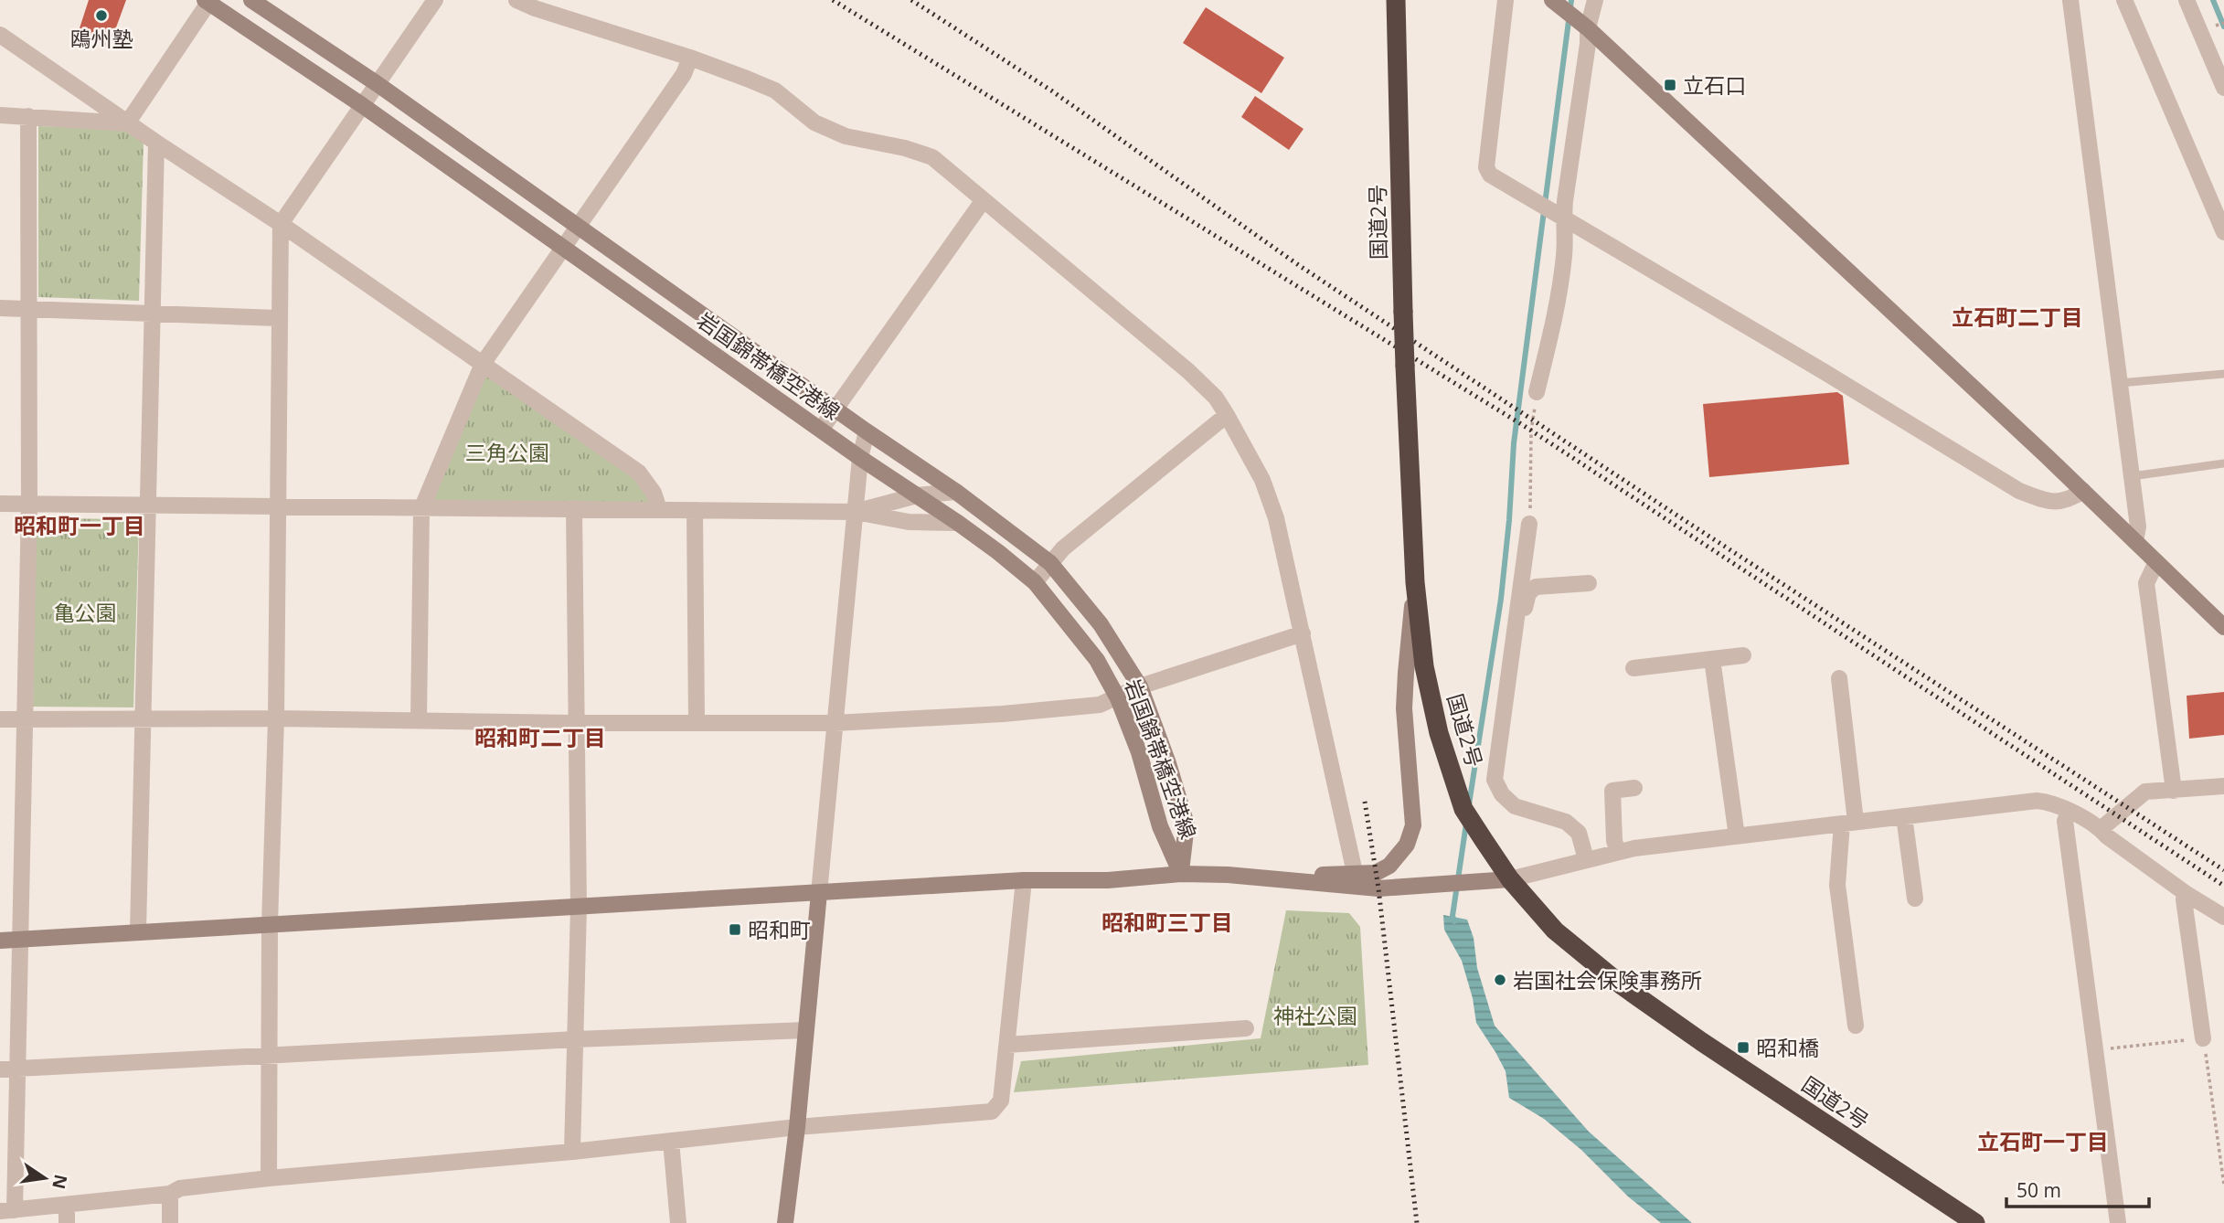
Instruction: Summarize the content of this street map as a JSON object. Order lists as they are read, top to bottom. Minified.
{"streets":{"highway":["国道2号"],"main road":["岩国錦帯橋空港線"]},"districts":["立石町二丁目","昭和町一丁目","昭和町二丁目","昭和町三丁目","立石町一丁目"],"parks":["三角公園","亀公園","神社公園"],"places":{"other":["鴎州塾","岩国社会保険事務所"],"transit":["立石口","昭和町","昭和橋"]},"scale_bar":"50 m","north":"right"}
